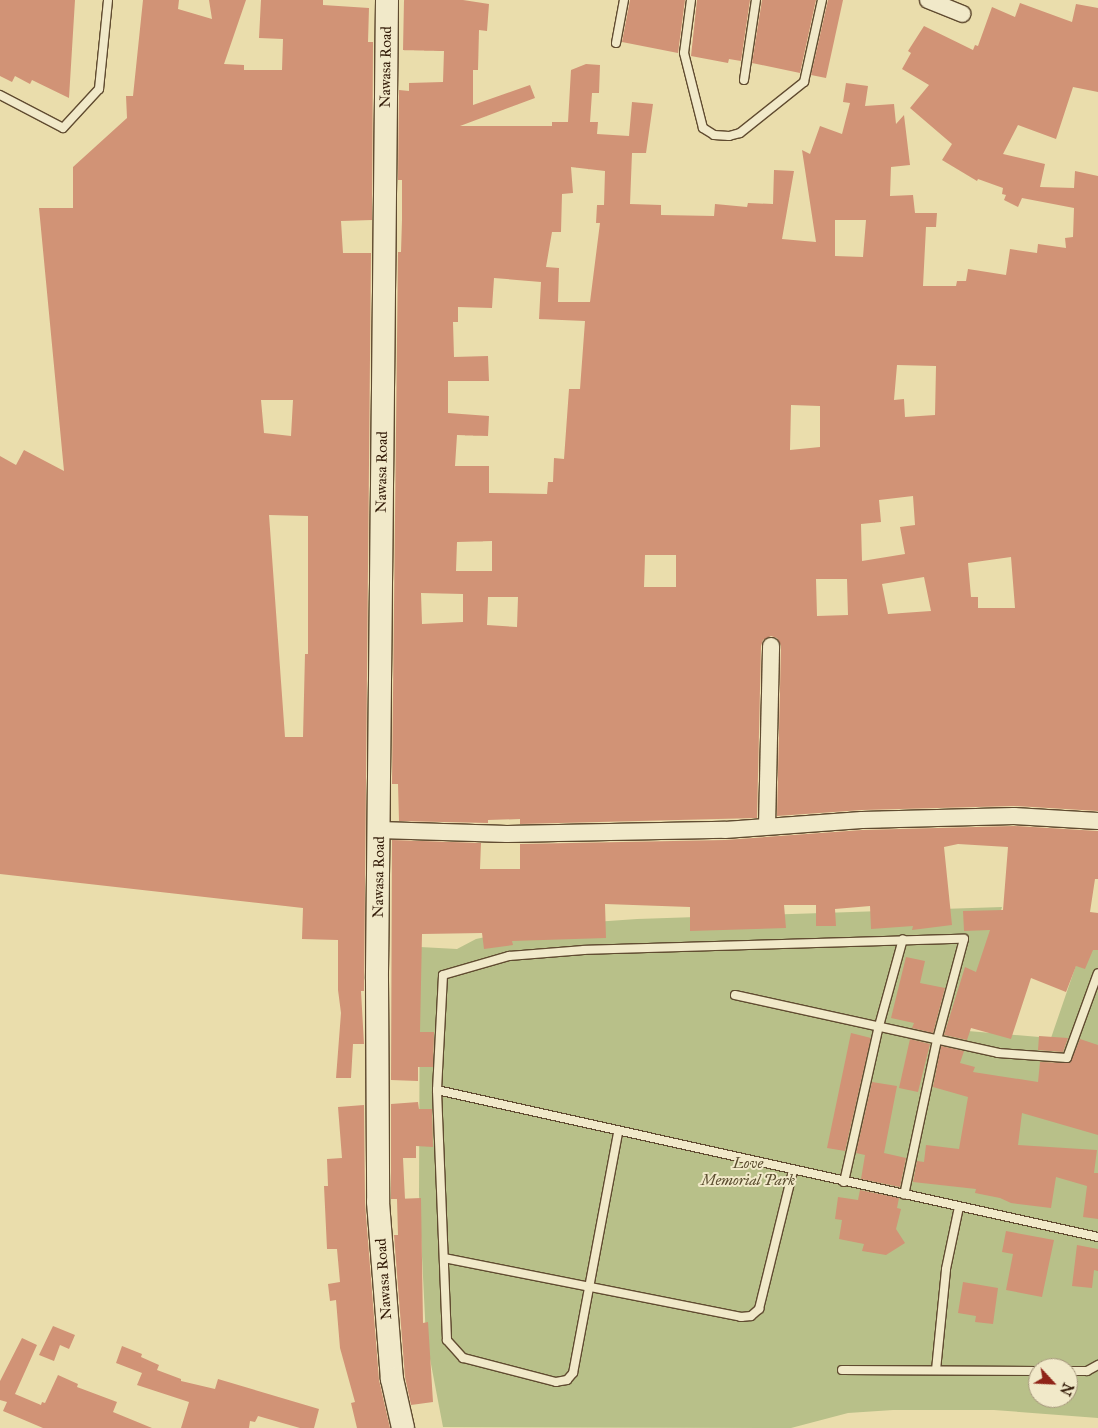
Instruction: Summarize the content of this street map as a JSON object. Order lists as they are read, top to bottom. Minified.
{"streets":{"street":["Nawasa Road"]},"parks":["Love Memorial Park"],"north":"bottom right"}
